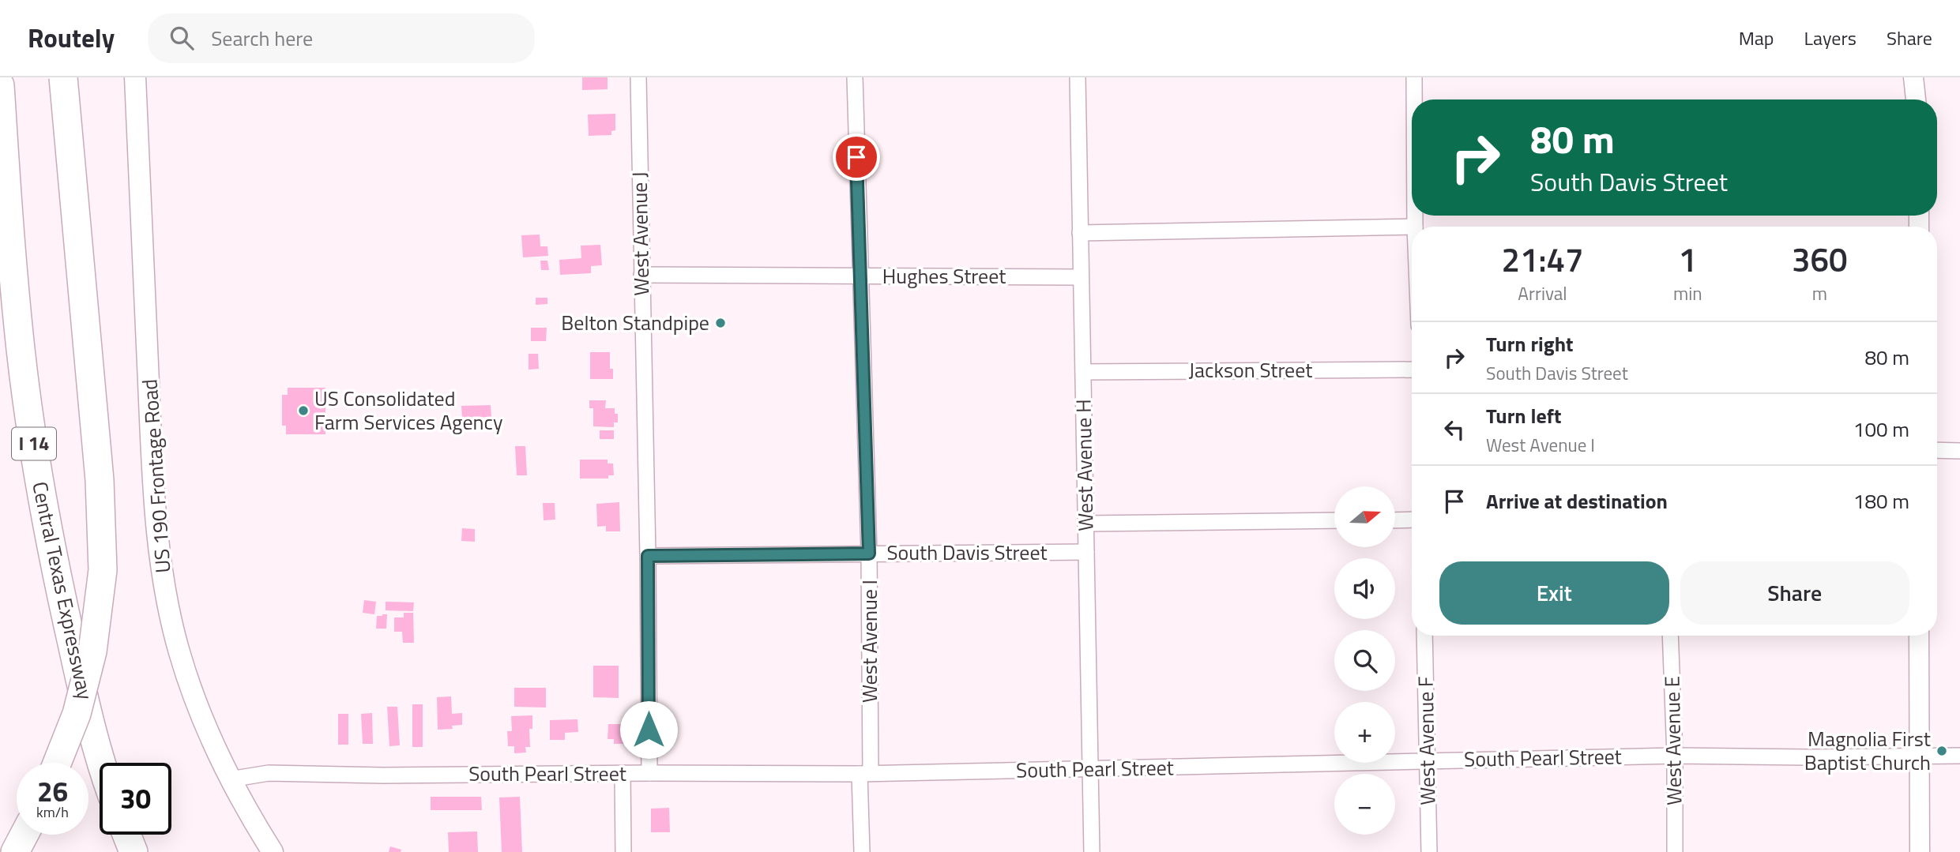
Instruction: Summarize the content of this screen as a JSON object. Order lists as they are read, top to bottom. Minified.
{"streets":{"highway":["I 14","Central Texas Expressway"],"main road":["US 190 Frontage Road"],"street":["West Avenue J","Hughes Street","Jackson Street","West Avenue H","South Davis Street","West Avenue I","West Avenue F","West Avenue E","South Pearl Street"]},"crossings":[["West Avenue J","Hughes Street"],["West Avenue J","South Davis Street"],["West Avenue J","South Pearl Street"],["Hughes Street","West Avenue H"],["Hughes Street","West Avenue I"],["Jackson Street","West Avenue H"],["West Avenue H","South Davis Street"],["West Avenue H","South Pearl Street"],["US 190 Frontage Road","South Pearl Street"],["South Davis Street","West Avenue I"],["West Avenue I","South Pearl Street"],["West Avenue F","South Pearl Street"],["West Avenue E","South Pearl Street"]],"places":["Belton Standpipe","US Consolidated Farm Services Agency","Magnolia First Baptist Church"],"north":"right","page":{"header":"Routely","search":"Search here","nav":["Map","Layers","Share"],"turn":["80 m","South Davis Street"],"eta":["21:47","Arrival","1","min","360","m"],"list":[{"name":"Turn right","note":"South Davis Street","value":"80 m"},{"name":"Turn left","note":"West Avenue I","value":"100 m"},{"name":"Arrive at destination","value":"180 m"}],"map_buttons":["+","−"],"buttons":["Exit","Share"],"speed":"26 km/h","limit":"30"}}
